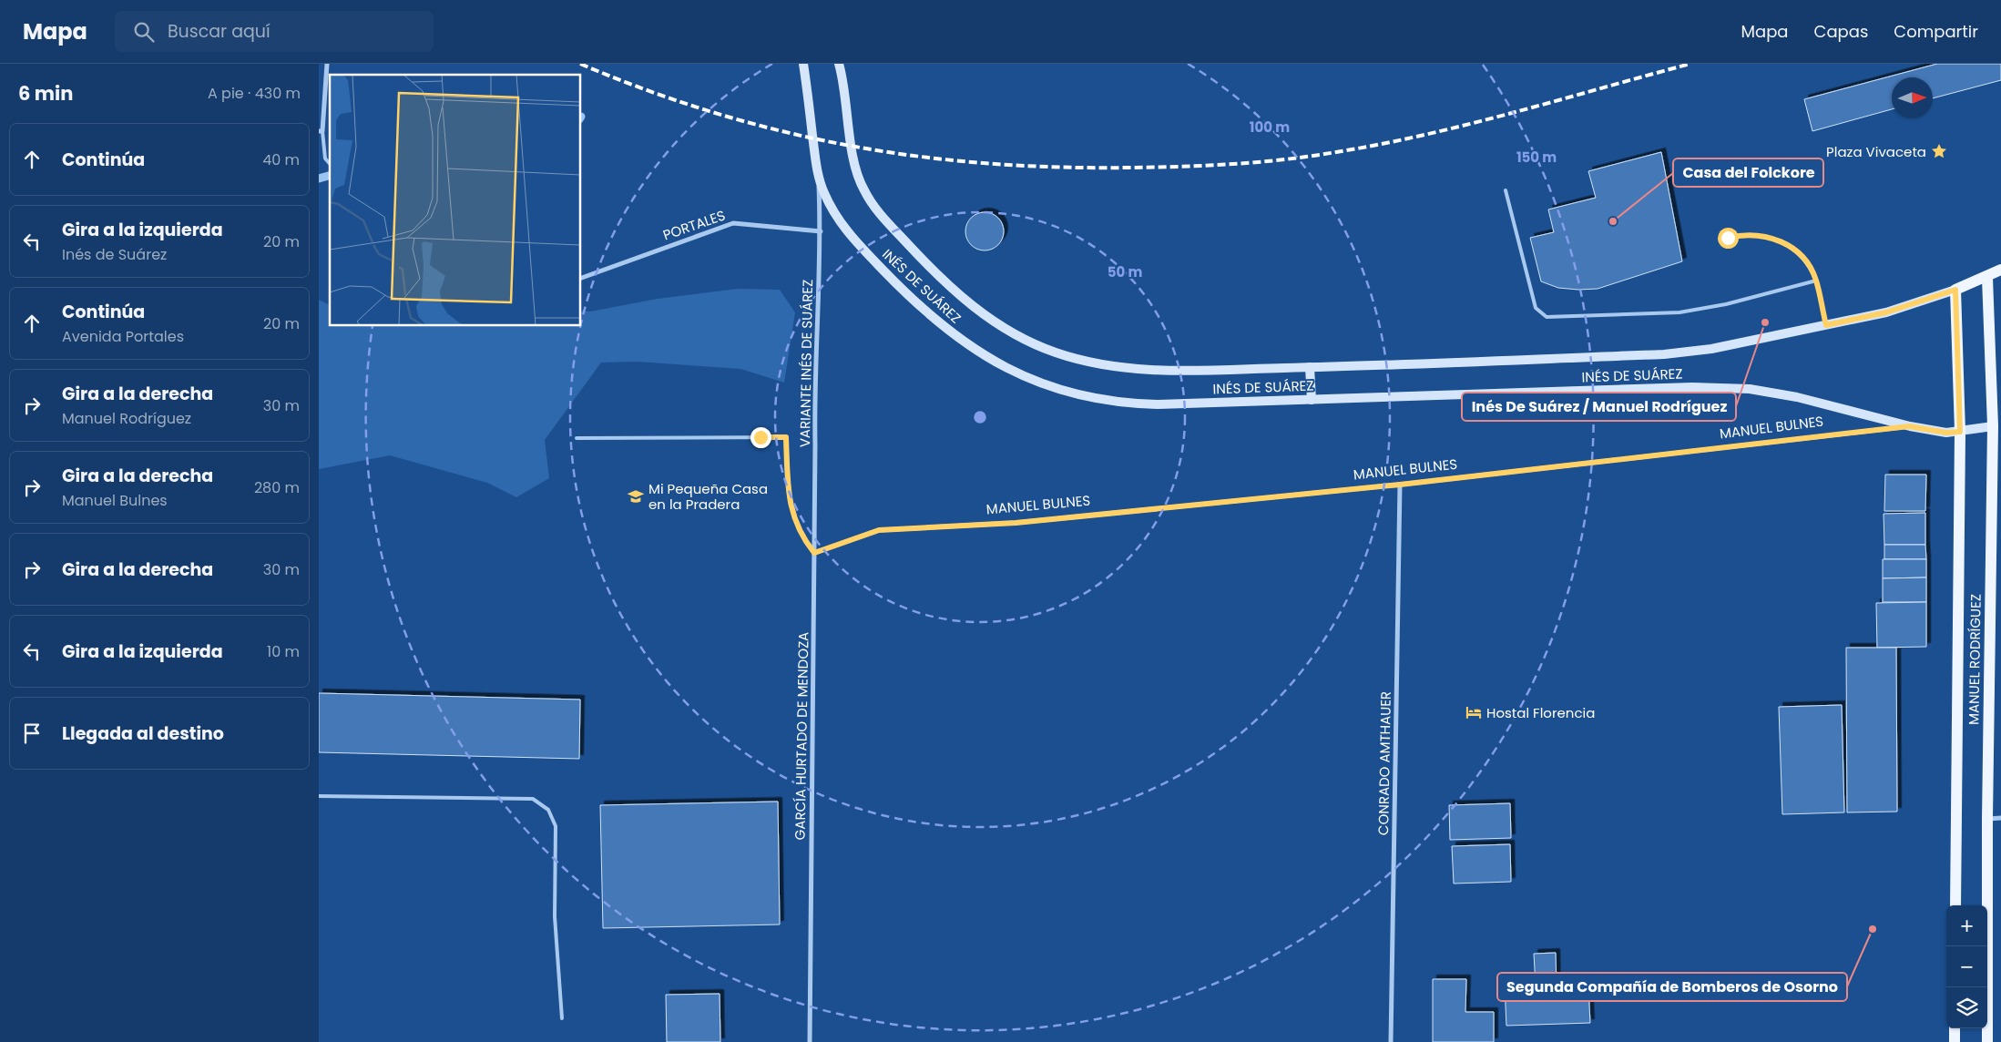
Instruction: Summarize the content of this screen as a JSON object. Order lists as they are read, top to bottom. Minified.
{"streets":{"main road":["INÉS DE SUÁREZ","MANUEL BULNES","MANUEL RODRÍGUEZ"],"street":["PORTALES","VARIANTE INÉS DE SUÁREZ","GARCÍA HURTADO DE MENDOZA","CONRADO AMTHAUER"]},"crossings":[["PORTALES","VARIANTE INÉS DE SUÁREZ"],["INÉS DE SUÁREZ","VARIANTE INÉS DE SUÁREZ"],["INÉS DE SUÁREZ","MANUEL BULNES"],["INÉS DE SUÁREZ","MANUEL RODRÍGUEZ"],["VARIANTE INÉS DE SUÁREZ","MANUEL BULNES"],["VARIANTE INÉS DE SUÁREZ","GARCÍA HURTADO DE MENDOZA"],["MANUEL BULNES","MANUEL RODRÍGUEZ"],["MANUEL BULNES","GARCÍA HURTADO DE MENDOZA"],["MANUEL BULNES","CONRADO AMTHAUER"]],"places":{"place":["Plaza Vivaceta"],"other":["Casa del Folckore","Inés De Suárez / Manuel Rodríguez","Segunda Compañía de Bomberos de Osorno"],"school or university":["Mi Pequeña Casa en la Pradera"],"hotel":["Hostal Florencia"]},"north":"right","page":{"header":"Mapa","search":"Buscar aquí","nav":["Mapa","Capas","Compartir"],"heading":["6 min","A pie · 430 m"],"list":[["Continúa","40 m"],["Gira a la izquierda","Inés de Suárez","20 m"],["Continúa","Avenida Portales","20 m"],["Gira a la derecha","Manuel Rodríguez","30 m"],["Gira a la derecha","Manuel Bulnes","280 m"],["Gira a la derecha","30 m"],["Gira a la izquierda","10 m"],"Llegada al destino"],"map_buttons":["+","−"]},"rings":["100 m","150 m","50 m"]}
